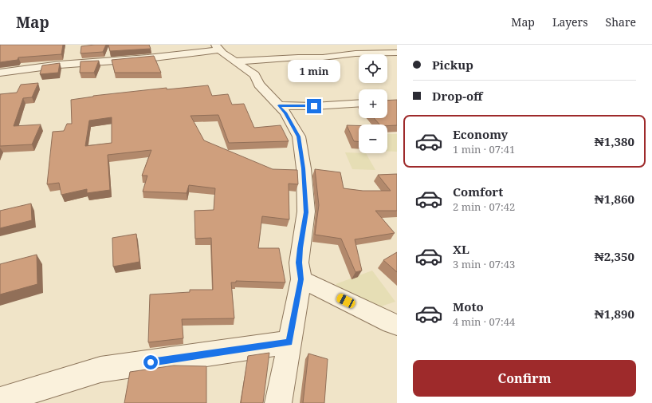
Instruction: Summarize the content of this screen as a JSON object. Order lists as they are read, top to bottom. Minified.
{"page":{"header":"Map","nav":["Map","Layers","Share"],"banner":["Pickup","Drop-off"],"map_buttons":["+","−"],"bubble":"1 min","list":[{"name":"Economy","note":"1 min · 07:41","value":"₦1,380"},{"name":"Comfort","note":"2 min · 07:42","value":"₦1,860"},{"name":"XL","note":"3 min · 07:43","value":"₦2,350"},{"name":"Moto","note":"4 min · 07:44","value":"₦1,890"}],"buttons":"Confirm"}}
